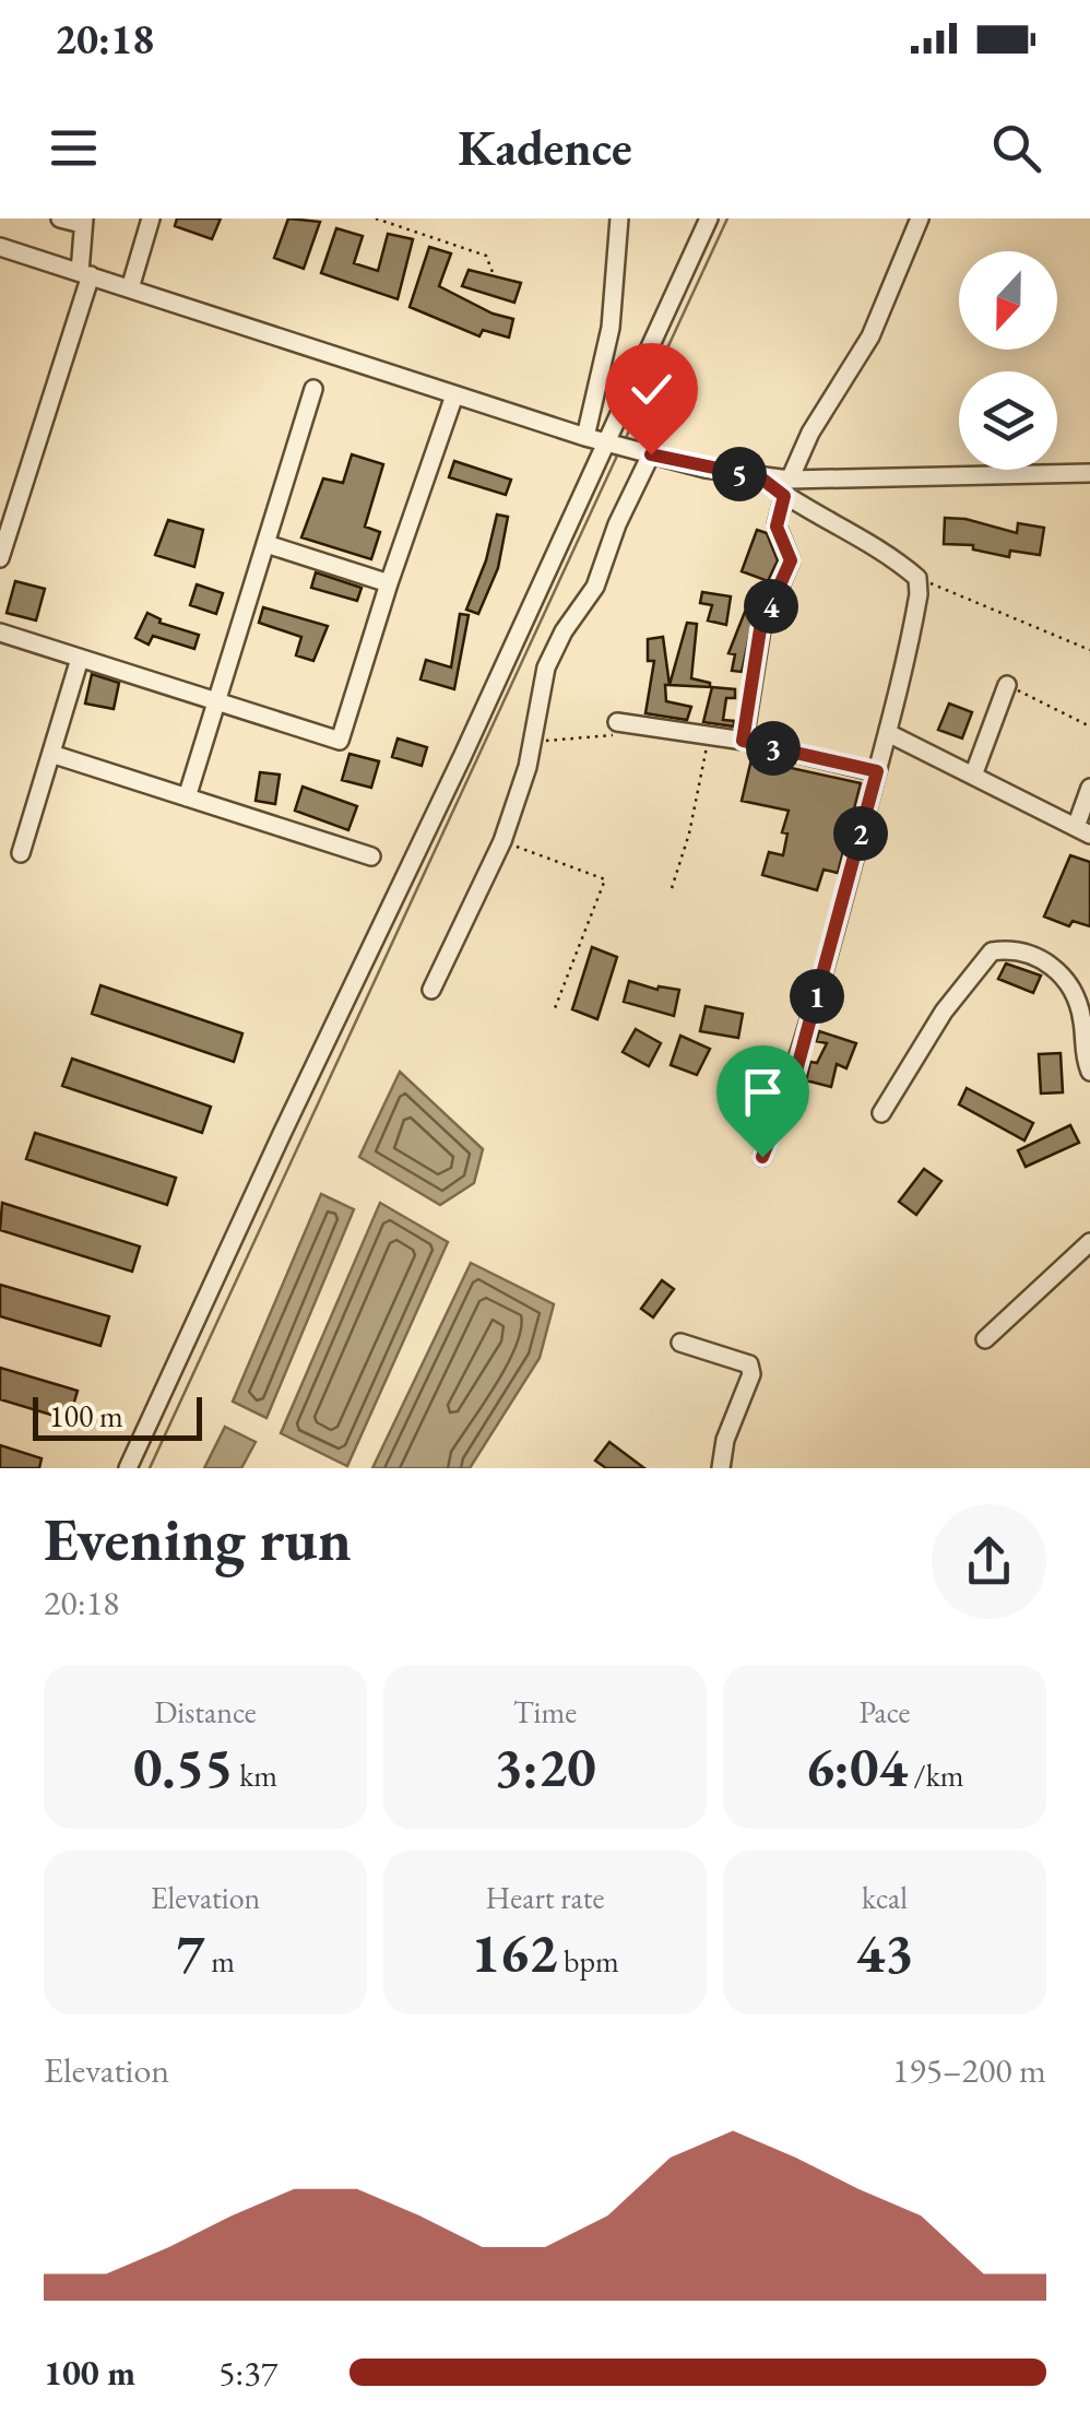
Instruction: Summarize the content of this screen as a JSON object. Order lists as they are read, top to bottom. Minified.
{"scale_bar":"100 m","north":"bottom","page":{"status":"20:18","header":"Kadence","pins":["5","4","3","2","1"],"scale":"100 m","heading":["Evening run","20:18"],"stats":[["Distance","0.55 km"],["Time","3:20"],["Pace","6:04 /km"],["Elevation","7 m"],["Heart rate","162 bpm"],["kcal","43"]],"chart":["Elevation","195–200 m"],"list":[{"name":"100 m","note":"5:37"}]}}
